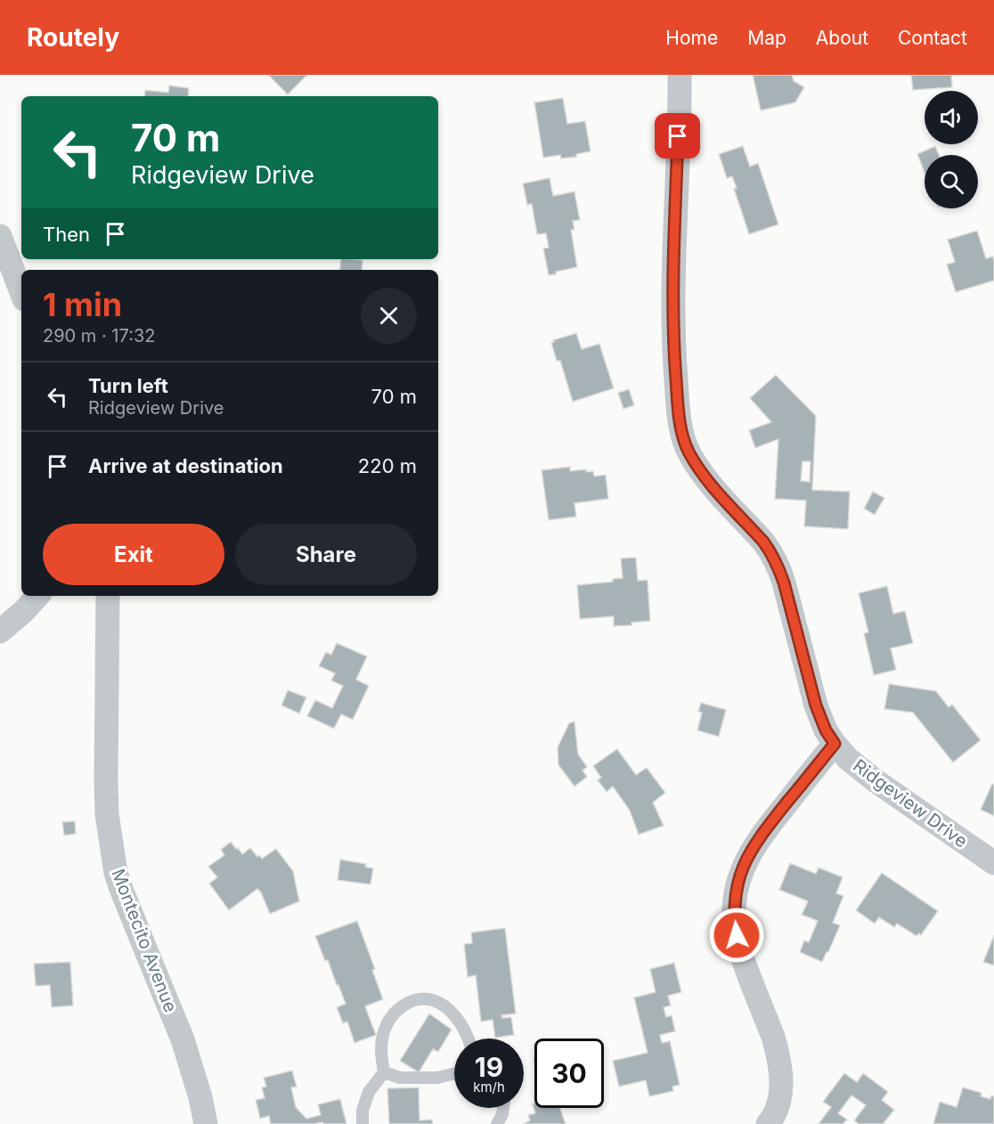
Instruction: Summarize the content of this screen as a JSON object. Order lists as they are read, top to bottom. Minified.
{"streets":{"street":["Ridgeview Drive","Montecito Avenue"]},"page":{"header":"Routely","nav":["Home","Map","About","Contact"],"turn":["70 m","Ridgeview Drive"],"then":"Then","heading":["1 min","290 m · 17:32"],"list":[{"name":"Turn left","note":"Ridgeview Drive","value":"70 m"},{"name":"Arrive at destination","value":"220 m"}],"buttons":["Exit","Share"],"speed":"19 km/h","limit":"30"}}
